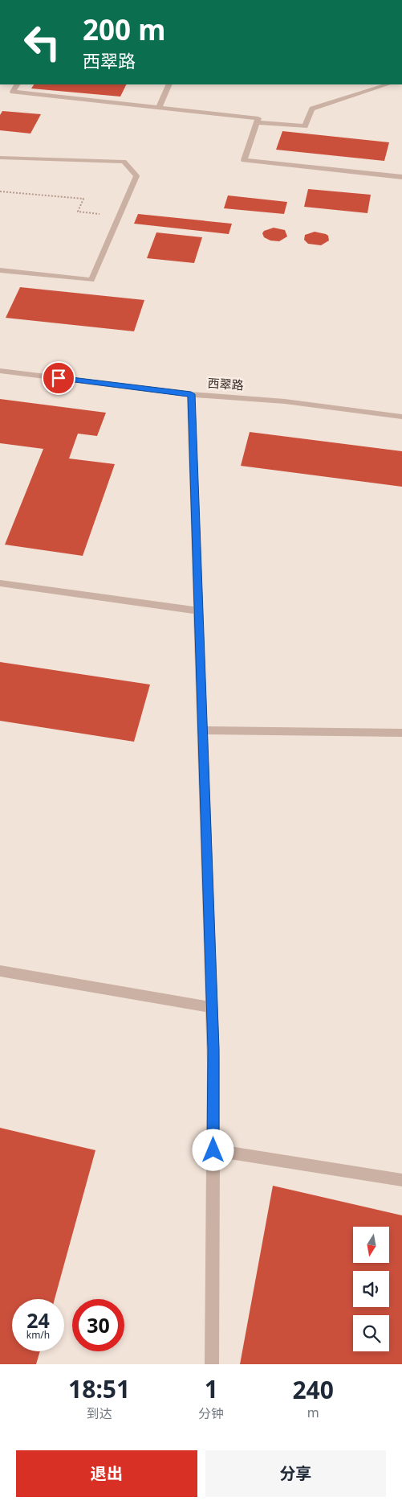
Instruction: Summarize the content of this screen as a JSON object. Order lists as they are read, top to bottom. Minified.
{"streets":{"street":["西翠路"]},"north":"bottom","page":{"turn":["200 m","西翠路"],"speed":"24 km/h","limit":"30","eta":["18:51","到达","1","分钟","240","m"],"buttons":["退出","分享"]}}
